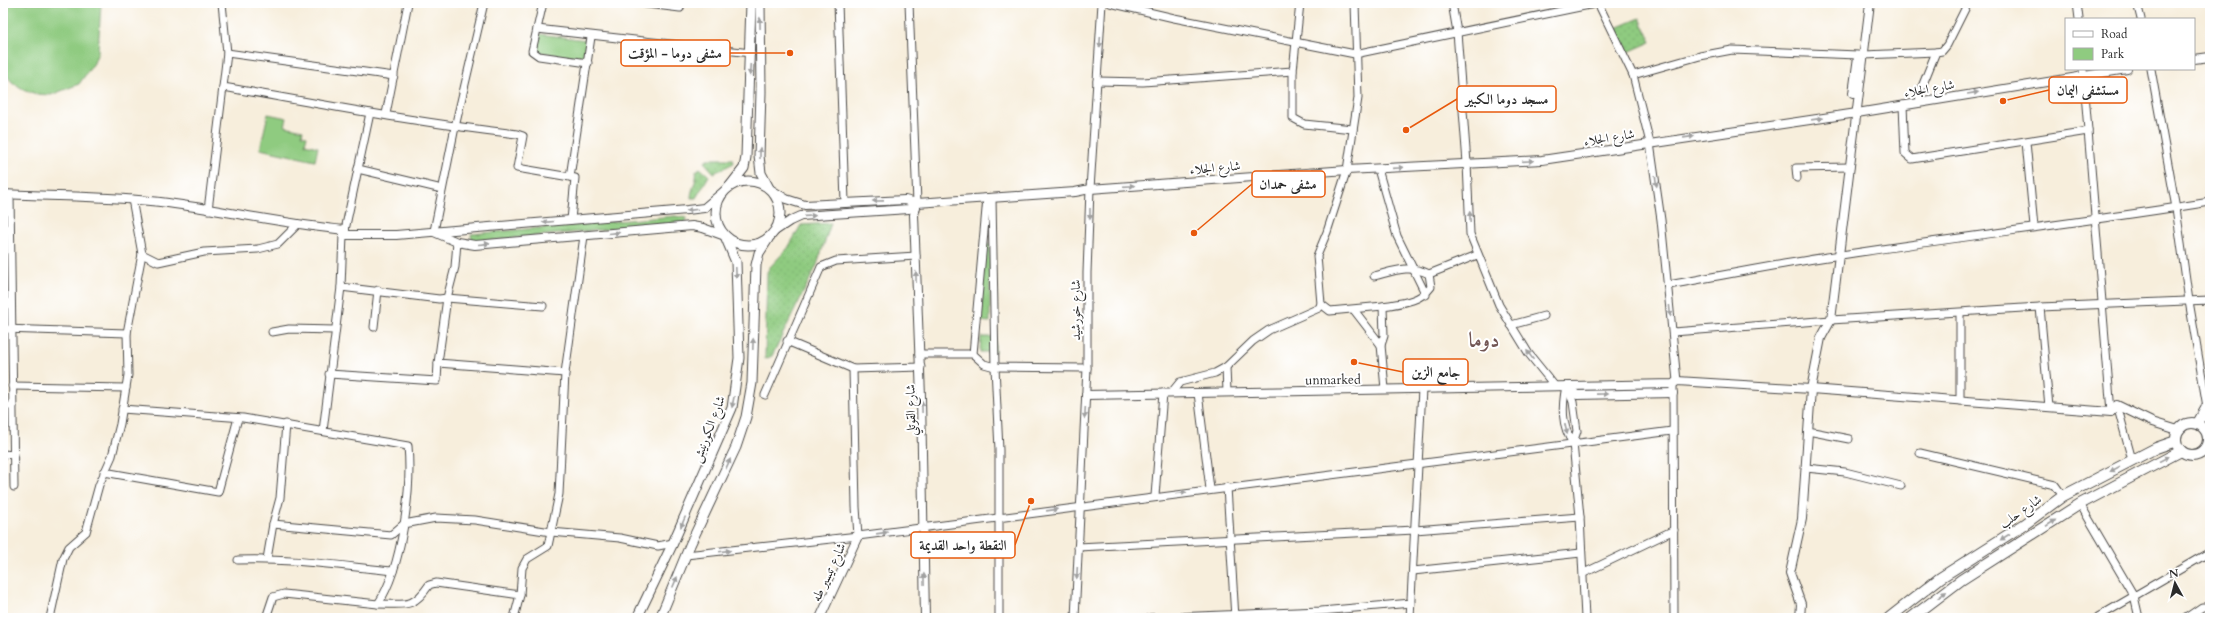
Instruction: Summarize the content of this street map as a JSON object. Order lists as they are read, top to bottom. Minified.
{"streets":{"main road":["شارع الكورنيش","شارع حلب"],"street":["شارع الجلاء","شارع خورشيد","unmarked","شارع القوتلي","شارع تيسير طه"]},"crossings":[["شارع الجلاء","شارع خورشيد"],["شارع الجلاء","شارع القوتلي"],["شارع خورشيد","unmarked"]],"one_way":["شارع الجلاء","شارع خورشيد"],"districts":["دوما"],"places":["مشفى دوما - المؤقت","مستشفى اليمان","مسجد دوما الكبير","مشفى حمدان","جامع الزين","النقطة واحد القديمة"],"legend":["Road","Park"],"north":"top"}
